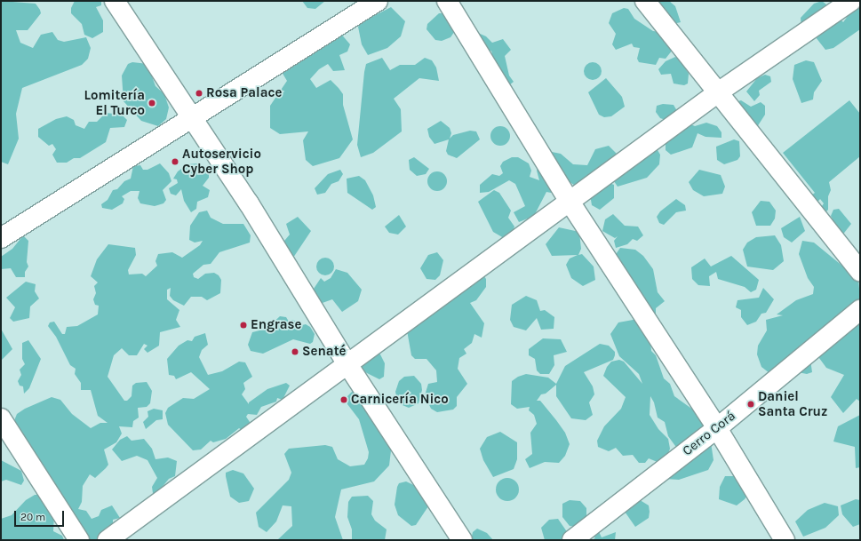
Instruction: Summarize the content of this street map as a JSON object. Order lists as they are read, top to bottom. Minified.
{"streets":{"street":["Cerro Corá"]},"places":["Rosa Palace","Lomitería El Turco","Autoservicio Cyber Shop","Engrase","Senaté","Carnicería Nico","Daniel Santa Cruz"],"scale_bar":"20 m"}
